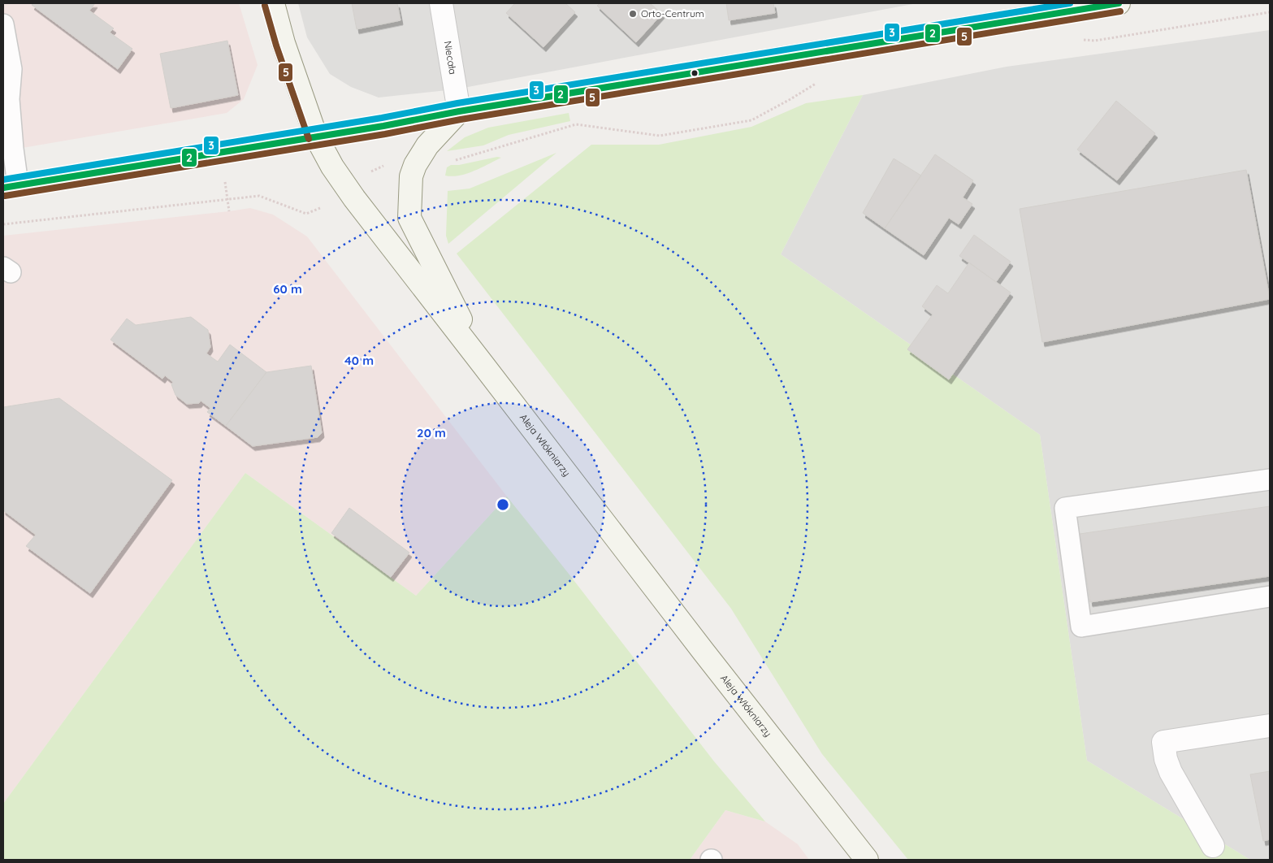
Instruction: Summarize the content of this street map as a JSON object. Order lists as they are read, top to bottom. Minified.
{"streets":{"main road":["Aleja Włókniarzy"],"street":["Niecała"]},"places":["Orto-Centrum"],"lines":["transit line 2","transit line 3","transit line 5"],"rings":["60 m","40 m","20 m"]}
